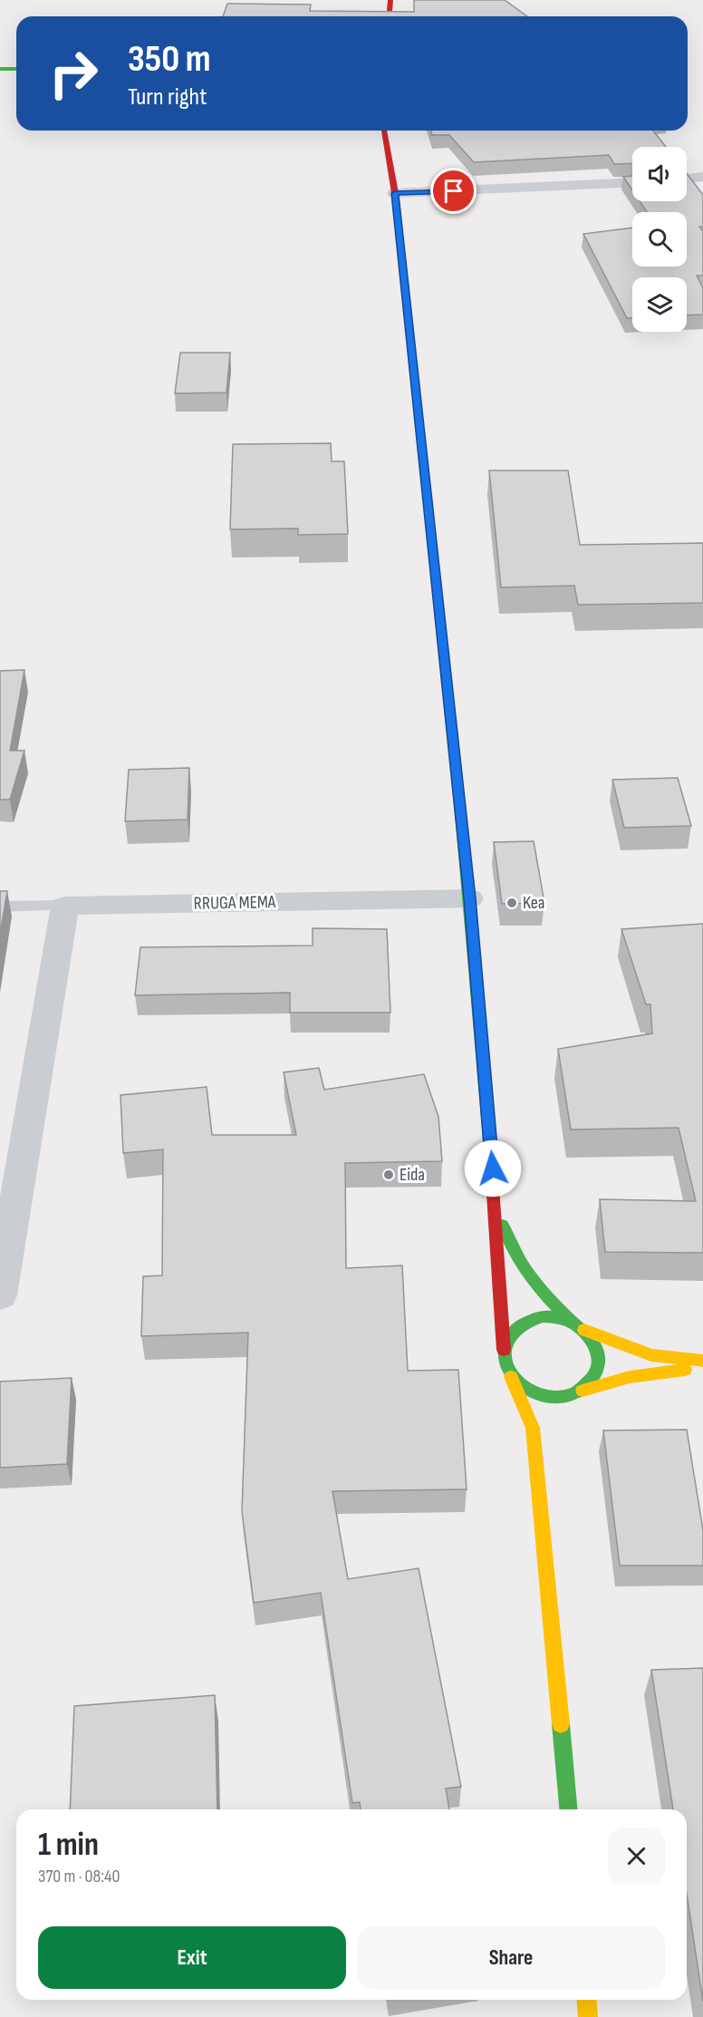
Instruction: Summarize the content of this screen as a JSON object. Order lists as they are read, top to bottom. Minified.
{"streets":{"street":["RRUGA MEMA"]},"places":["Kea","Eida"],"page":{"turn":["350 m","Turn right"],"heading":["1 min","370 m · 08:40"],"buttons":["Exit","Share"]}}
